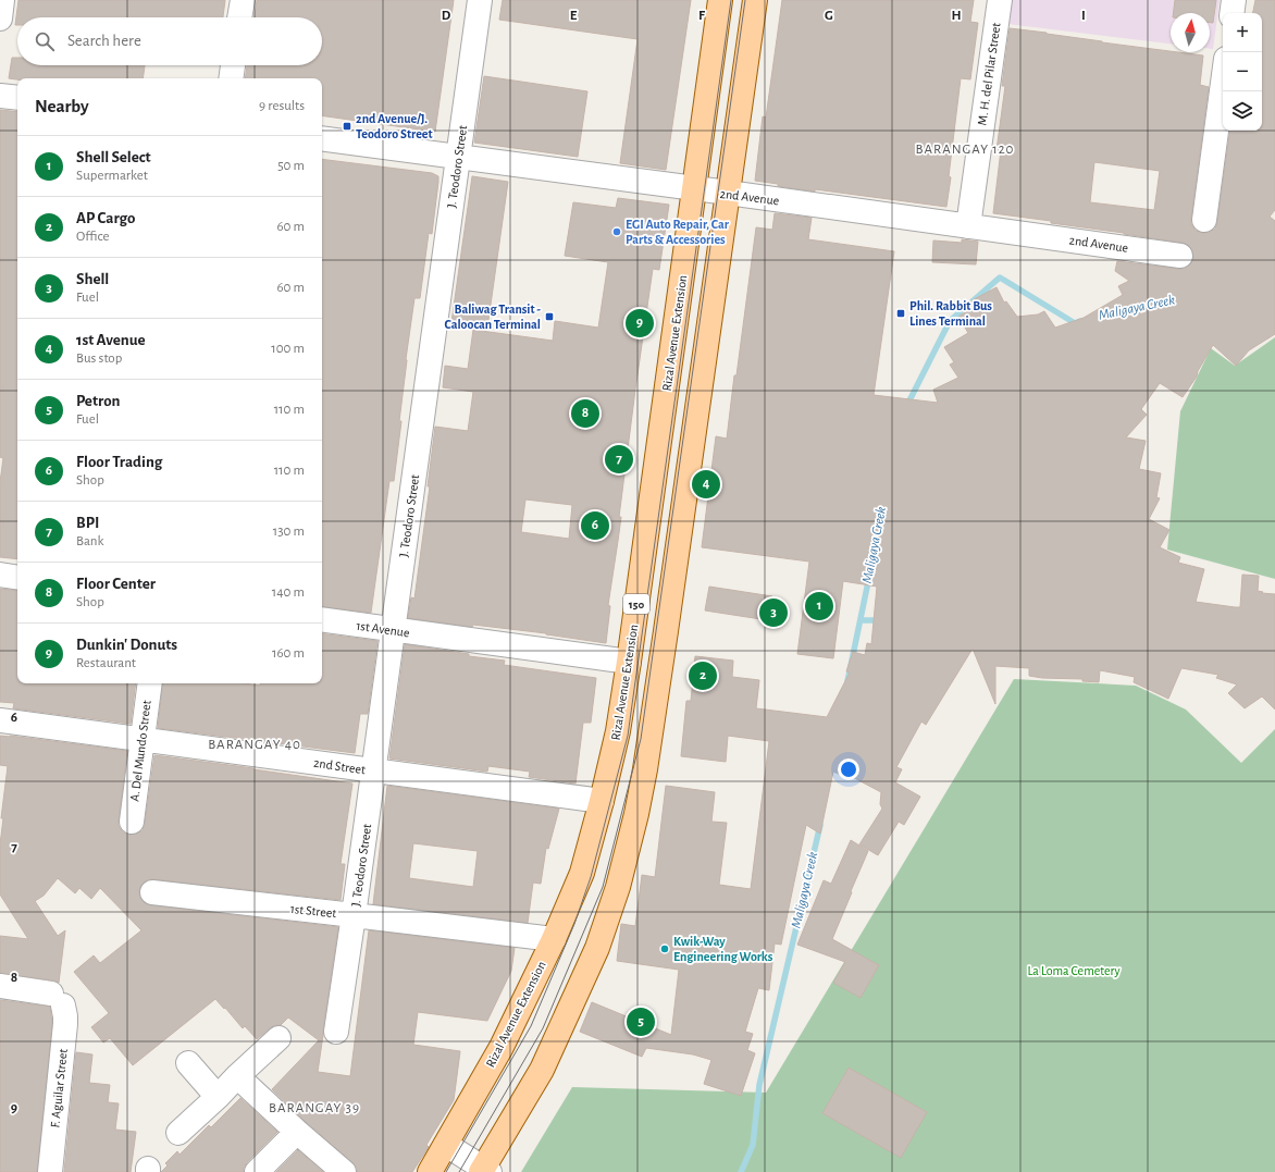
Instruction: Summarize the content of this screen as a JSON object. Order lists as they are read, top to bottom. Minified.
{"streets":{"main road":["Rizal Avenue Extension","150"],"street":["M. H. del Pilar Street","J. Teodoro Street","2nd Avenue","1st Avenue","A. Del Mundo Street","2nd Street","1st Street","F. Aguilar Street"]},"crossings":[["M. H. del Pilar Street","2nd Avenue"],["J. Teodoro Street","2nd Avenue"],["J. Teodoro Street","1st Avenue"],["J. Teodoro Street","2nd Street"],["J. Teodoro Street","1st Street"],["2nd Avenue","Rizal Avenue Extension"],["2nd Avenue","150"],["Rizal Avenue Extension","1st Avenue"],["Rizal Avenue Extension","2nd Street"],["Rizal Avenue Extension","1st Street"],["A. Del Mundo Street","2nd Street"]],"districts":["BARANGAY 120","BARANGAY 40","BARANGAY 39"],"water":["Maligaya Creek"],"parks":["La Loma Cemetery"],"places":{"transit":["2nd Avenue/J. Teodoro Street","Phil. Rabbit Bus Lines Terminal","Baliwag Transit - Caloocan Terminal"],"other":["EGI Auto Repair, Car Parts & Accessories","Kwik-Way Engineering Works"]},"north":"top","page":{"map_buttons":["+","−"],"search":"Search here","heading":["Nearby","9 results"],"list":[{"mark":"1","name":"Shell Select","note":"Supermarket","value":"50 m"},{"mark":"2","name":"AP Cargo","note":"Office","value":"60 m"},{"mark":"3","name":"Shell","note":"Fuel","value":"60 m"},{"mark":"4","name":"1st Avenue","note":"Bus stop","value":"100 m"},{"mark":"5","name":"Petron","note":"Fuel","value":"110 m"},{"mark":"6","name":"Floor Trading","note":"Shop","value":"110 m"},{"mark":"7","name":"BPI","note":"Bank","value":"130 m"},{"mark":"8","name":"Floor Center","note":"Shop","value":"140 m"},{"mark":"9","name":"Dunkin' Donuts","note":"Restaurant","value":"160 m"}],"pins":["9","8","7","4","6","1","3","2","5"]},"grid":{"columns":["D","E","F","G","H","I"],"rows":["6","7","8","9"]}}
